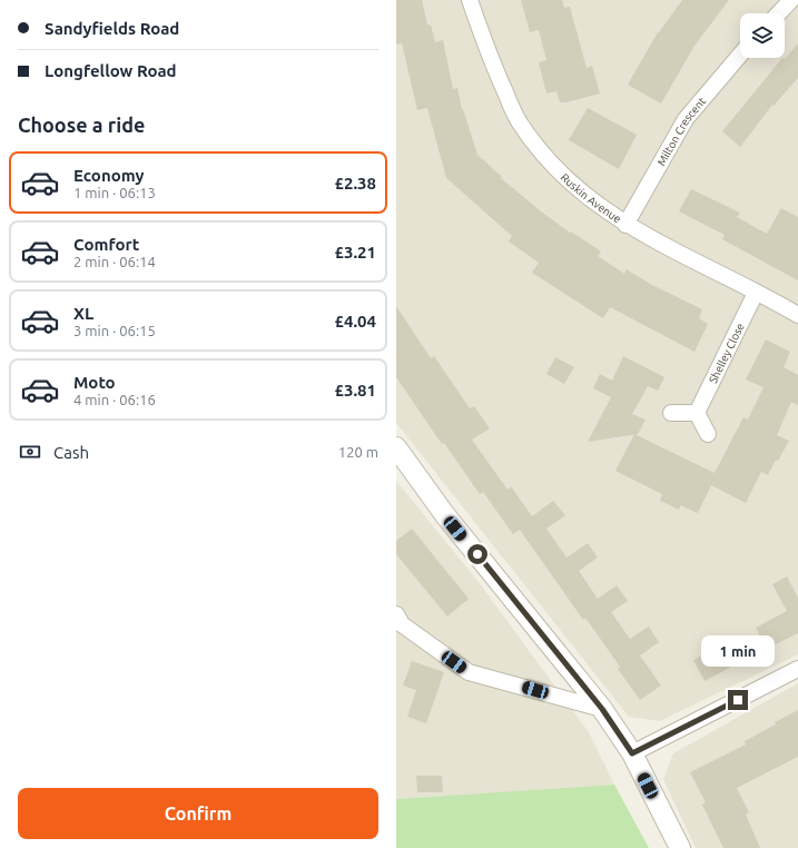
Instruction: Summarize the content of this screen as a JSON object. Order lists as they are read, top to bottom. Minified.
{"streets":{"street":["Milton Crescent","Ruskin Avenue","Shelley Close"]},"crossings":[["Milton Crescent","Ruskin Avenue"],["Ruskin Avenue","Shelley Close"]],"page":{"banner":["Sandyfields Road","Longfellow Road"],"heading":"Choose a ride","list":[{"name":"Economy","note":"1 min · 06:13","value":"£2.38"},{"name":"Comfort","note":"2 min · 06:14","value":"£3.21"},{"name":"XL","note":"3 min · 06:15","value":"£4.04"},{"name":"Moto","note":"4 min · 06:16","value":"£3.81"}],"pay":["Cash","120 m"],"bubble":"1 min","buttons":"Confirm"}}
